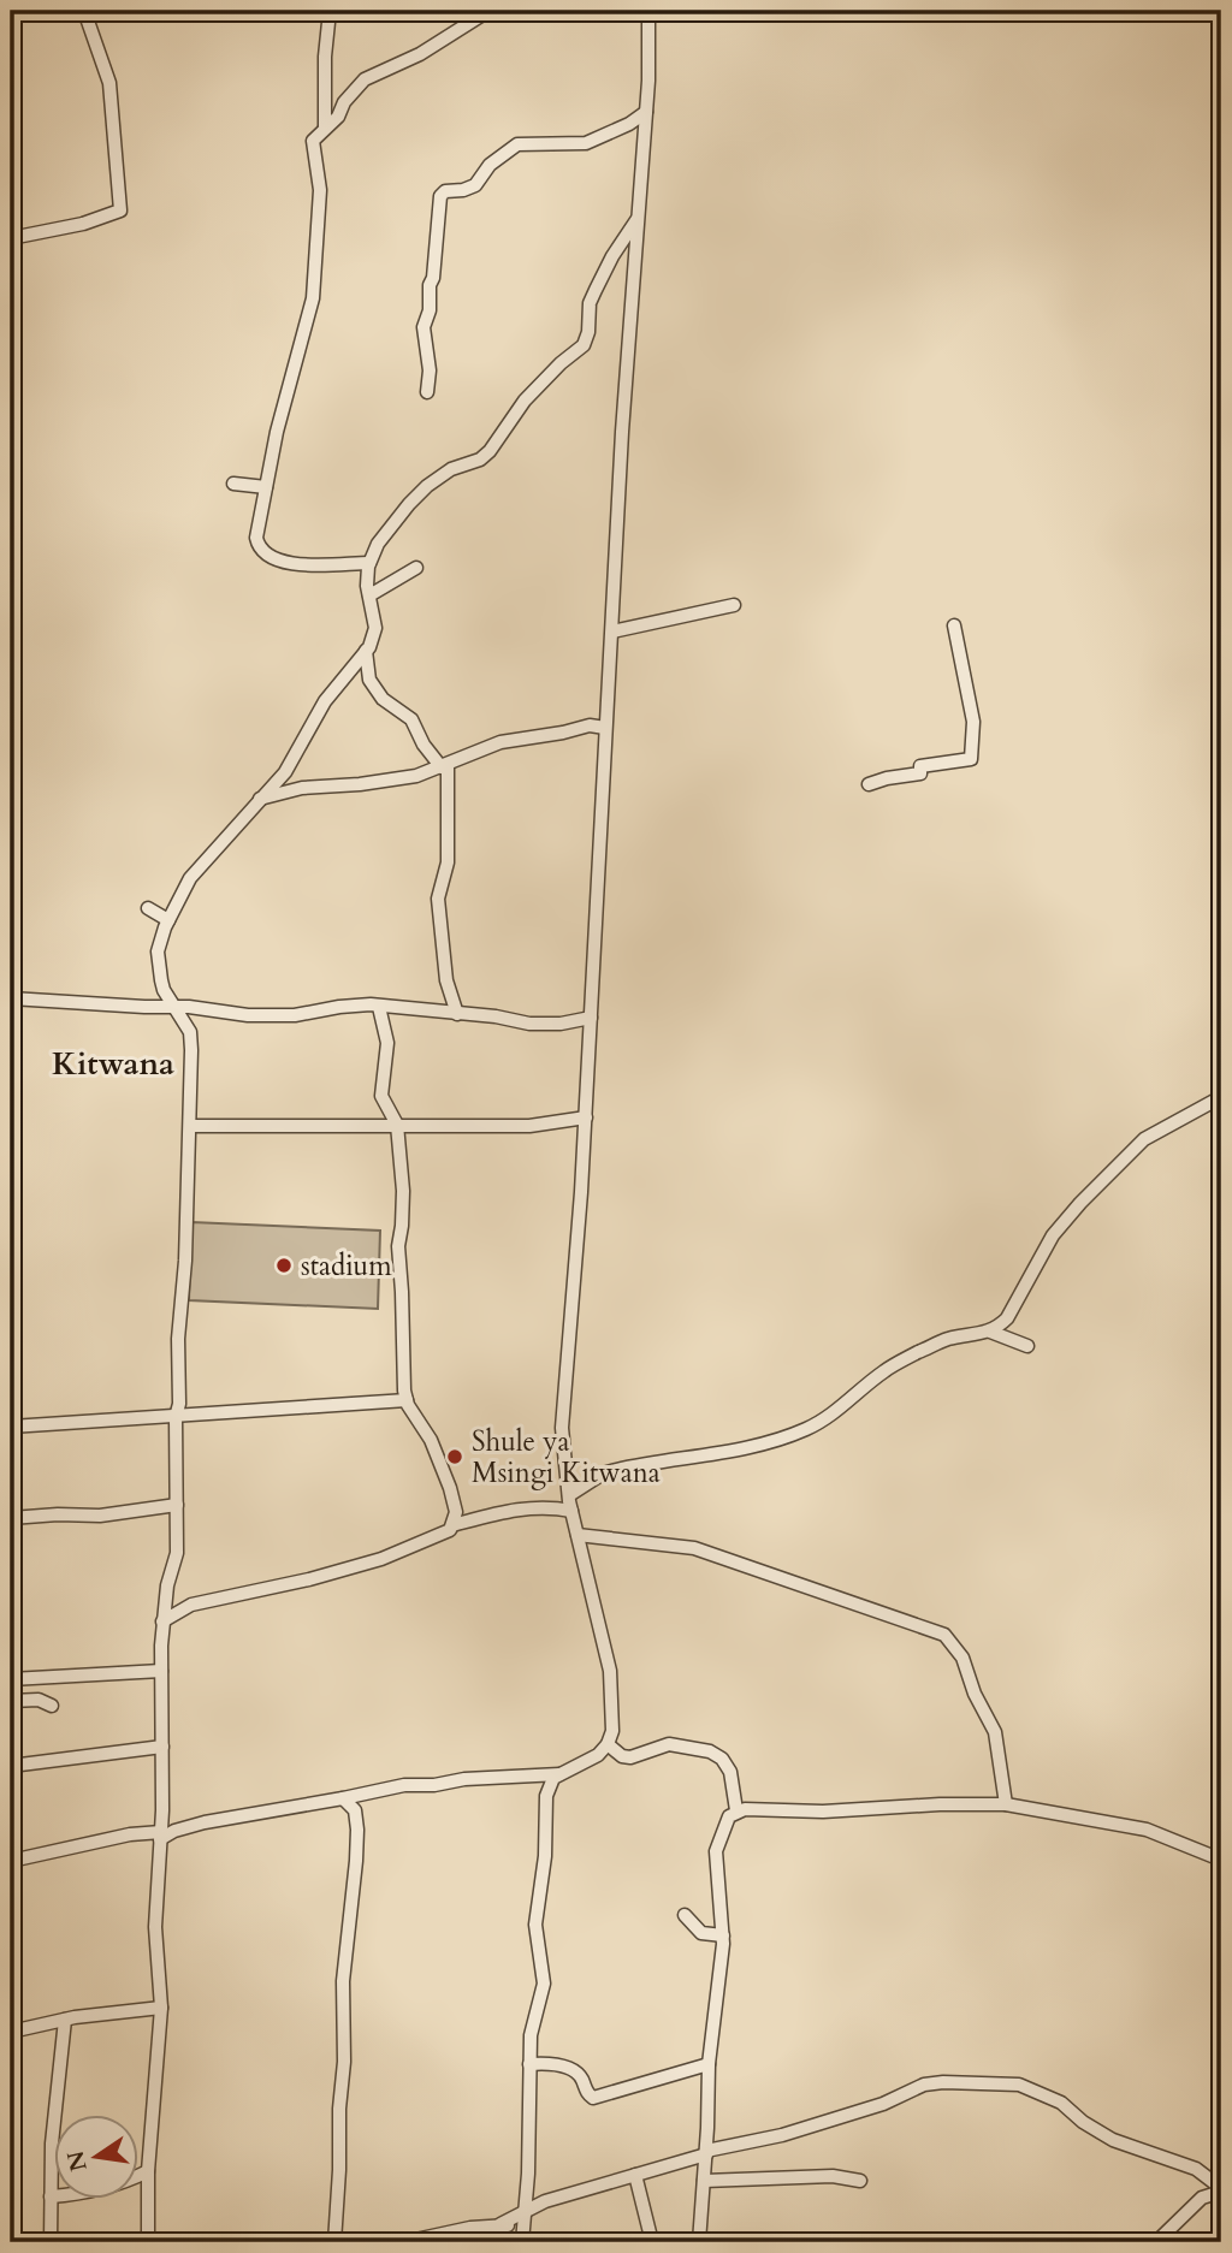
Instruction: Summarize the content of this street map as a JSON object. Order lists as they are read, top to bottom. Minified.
{"districts":["Kitwana"],"places":["stadium","Shule ya Msingi Kitwana"],"north":"left"}
